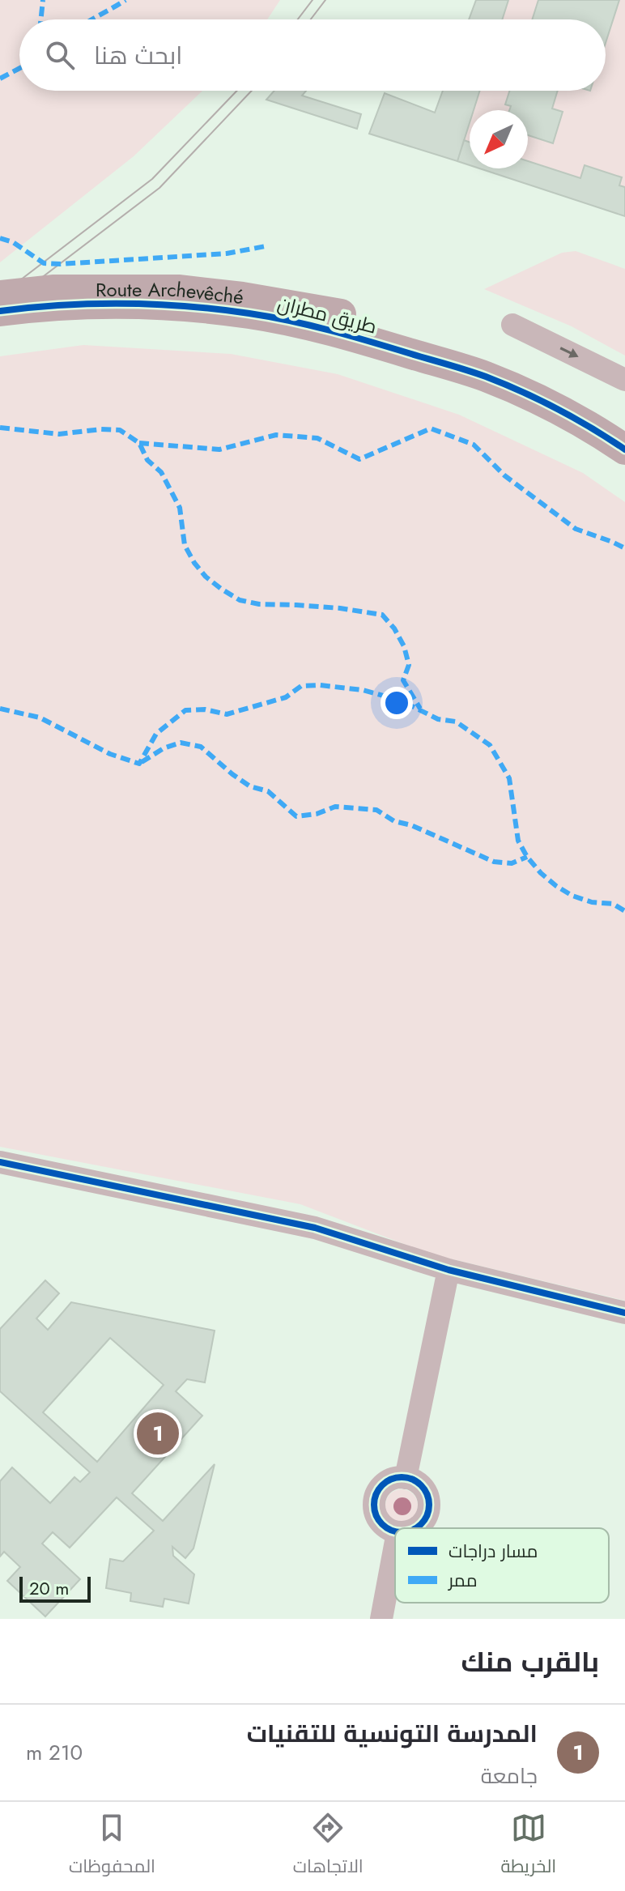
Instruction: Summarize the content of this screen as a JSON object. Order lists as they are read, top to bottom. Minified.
{"streets":{"street":["Route Archevêché","طريق مطران"]},"crossings":[["Route Archevêché","طريق مطران"]],"legend":["مسار دراجات","ممر"],"scale_bar":"20 m","north":"bottom left","page":{"search":"ابحث هنا","pins":"1","scale":"20 m","heading":"بالقرب منك","list":[{"mark":"1","name":"المدرسة التونسية للتقنيات","note":"جامعة","value":"210 m"}],"nav":["الخريطة","الاتجاهات","المحفوظات"]}}
